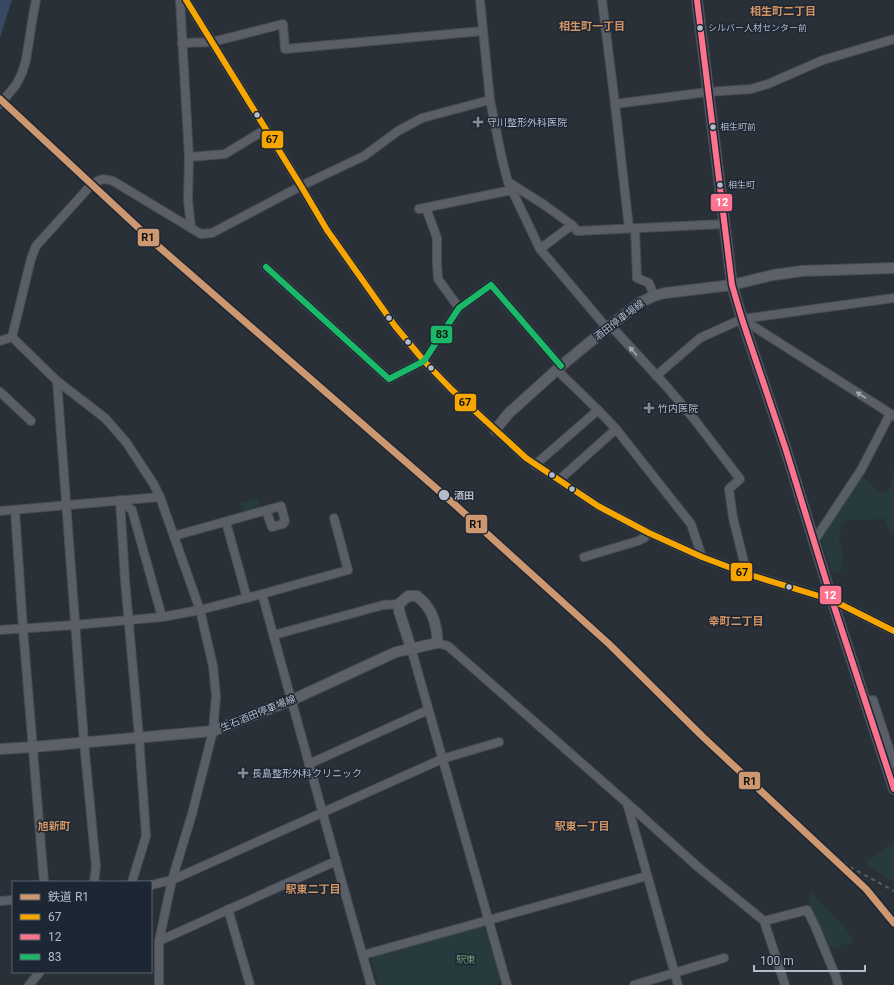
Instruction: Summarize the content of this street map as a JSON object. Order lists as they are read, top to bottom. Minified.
{"streets":{"main road":["酒田停車場線","生石酒田停車場線"]},"districts":["相生町二丁目","相生町一丁目","幸町二丁目","旭新町","駅東一丁目","駅東二丁目"],"parks":["駅東"],"places":{"other":["シルバー人材センター前","相生町前","相生町","酒田"],"health":["守川整形外科医院","竹内医院","長島整形外科クリニック"]},"lines":["transit line 67","transit line 12","rail line R1","transit line 83"],"legend":["鉄道 R1","67","12","83"],"scale_bar":"100 m"}
